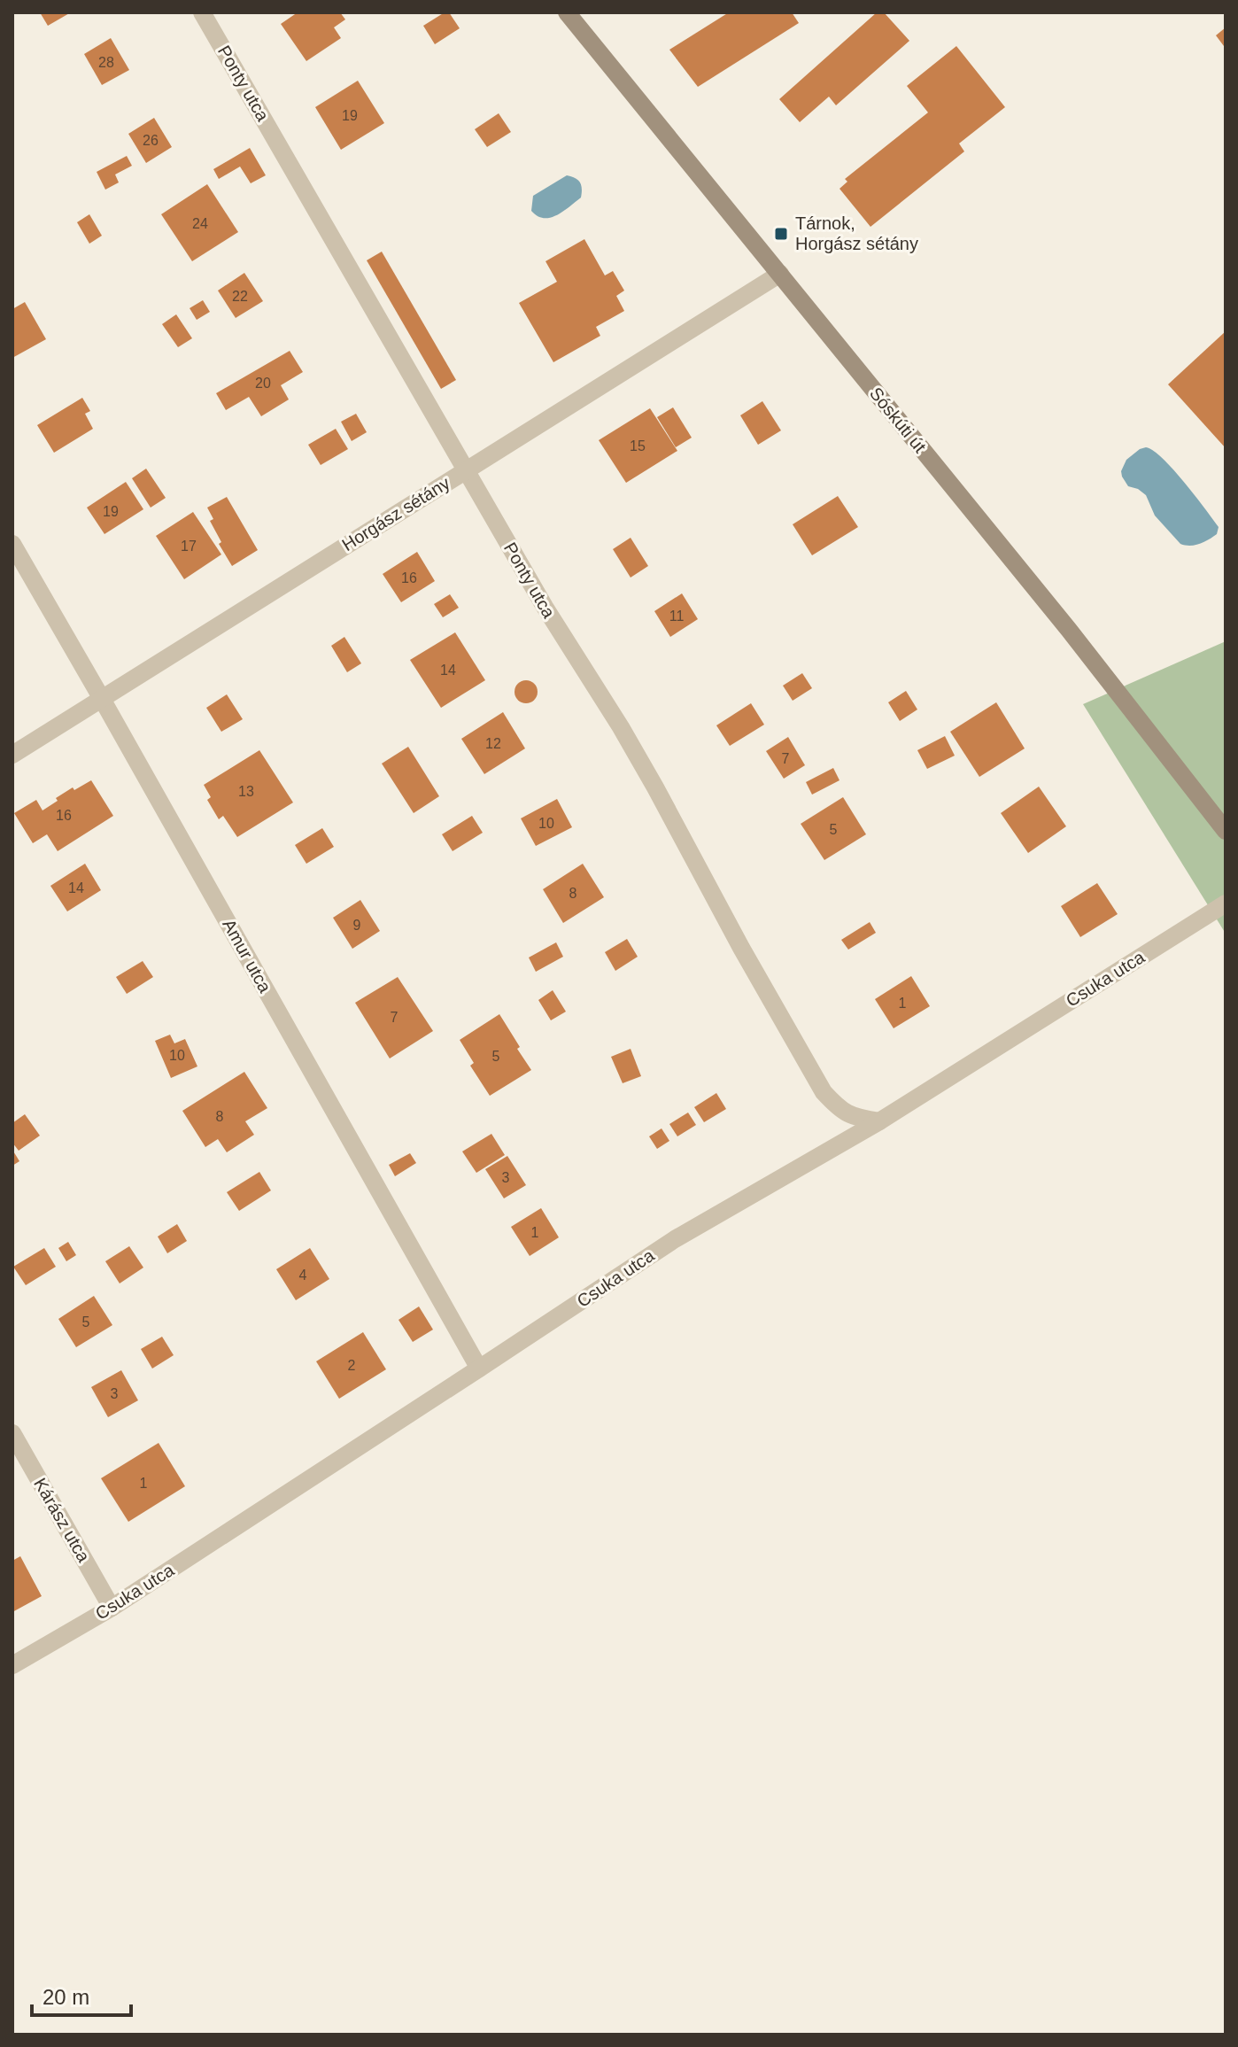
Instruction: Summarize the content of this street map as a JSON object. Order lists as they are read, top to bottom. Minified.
{"streets":{"main road":["Sóskúti út"],"street":["Ponty utca","Horgász sétány","Amur utca","Csuka utca","Kárász utca"]},"crossings":[["Ponty utca","Horgász sétány"],["Ponty utca","Csuka utca"],["Sóskúti út","Horgász sétány"],["Horgász sétány","Amur utca"],["Amur utca","Csuka utca"],["Csuka utca","Kárász utca"]],"places":{"transit":["Tárnok, Horgász sétány"]},"house_numbers":["28","19","26","24","22","20","15","19","17","16","11","14","12","7","13","16","10","5","14","8","9","1","7","10","5","8","3","1","4","5","2","3","1"],"scale_bar":"20 m"}
